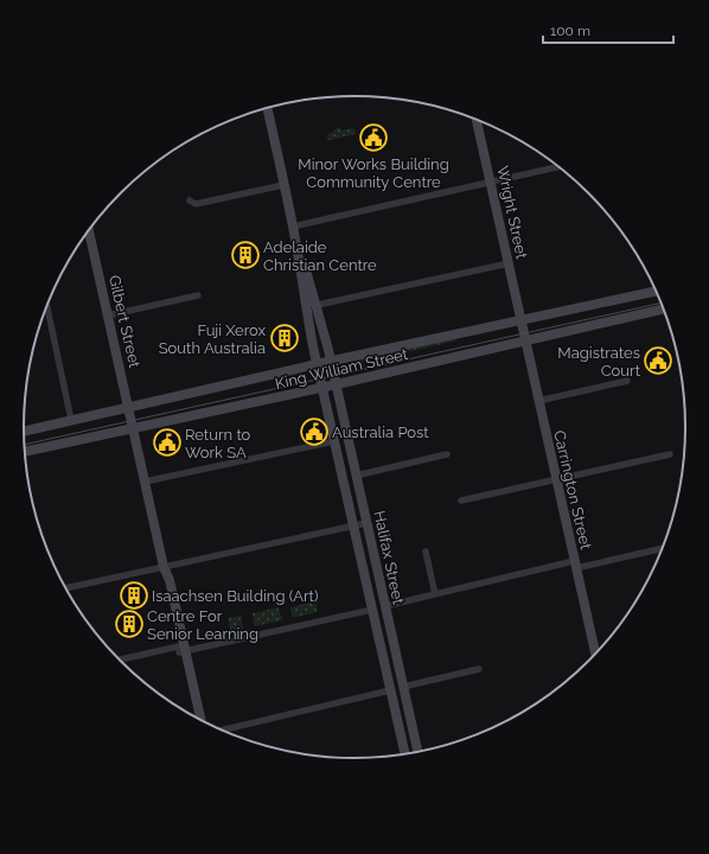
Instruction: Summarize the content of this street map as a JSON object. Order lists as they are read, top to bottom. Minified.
{"streets":{"street":["Wright Street","Gilbert Street","King William Street","Carrington Street","Halifax Street"]},"crossings":[["Wright Street","King William Street"],["Wright Street","Carrington Street"],["Gilbert Street","King William Street"],["King William Street","Carrington Street"],["King William Street","Halifax Street"]],"places":{"public building":["Minor Works Building Community Centre","Magistrates Court","Australia Post","Return to Work SA"],"building":["Adelaide Christian Centre","Fuji Xerox South Australia","Isaachsen Building (Art)","Centre For Senior Learning"]},"scale_bar":"100 m"}
